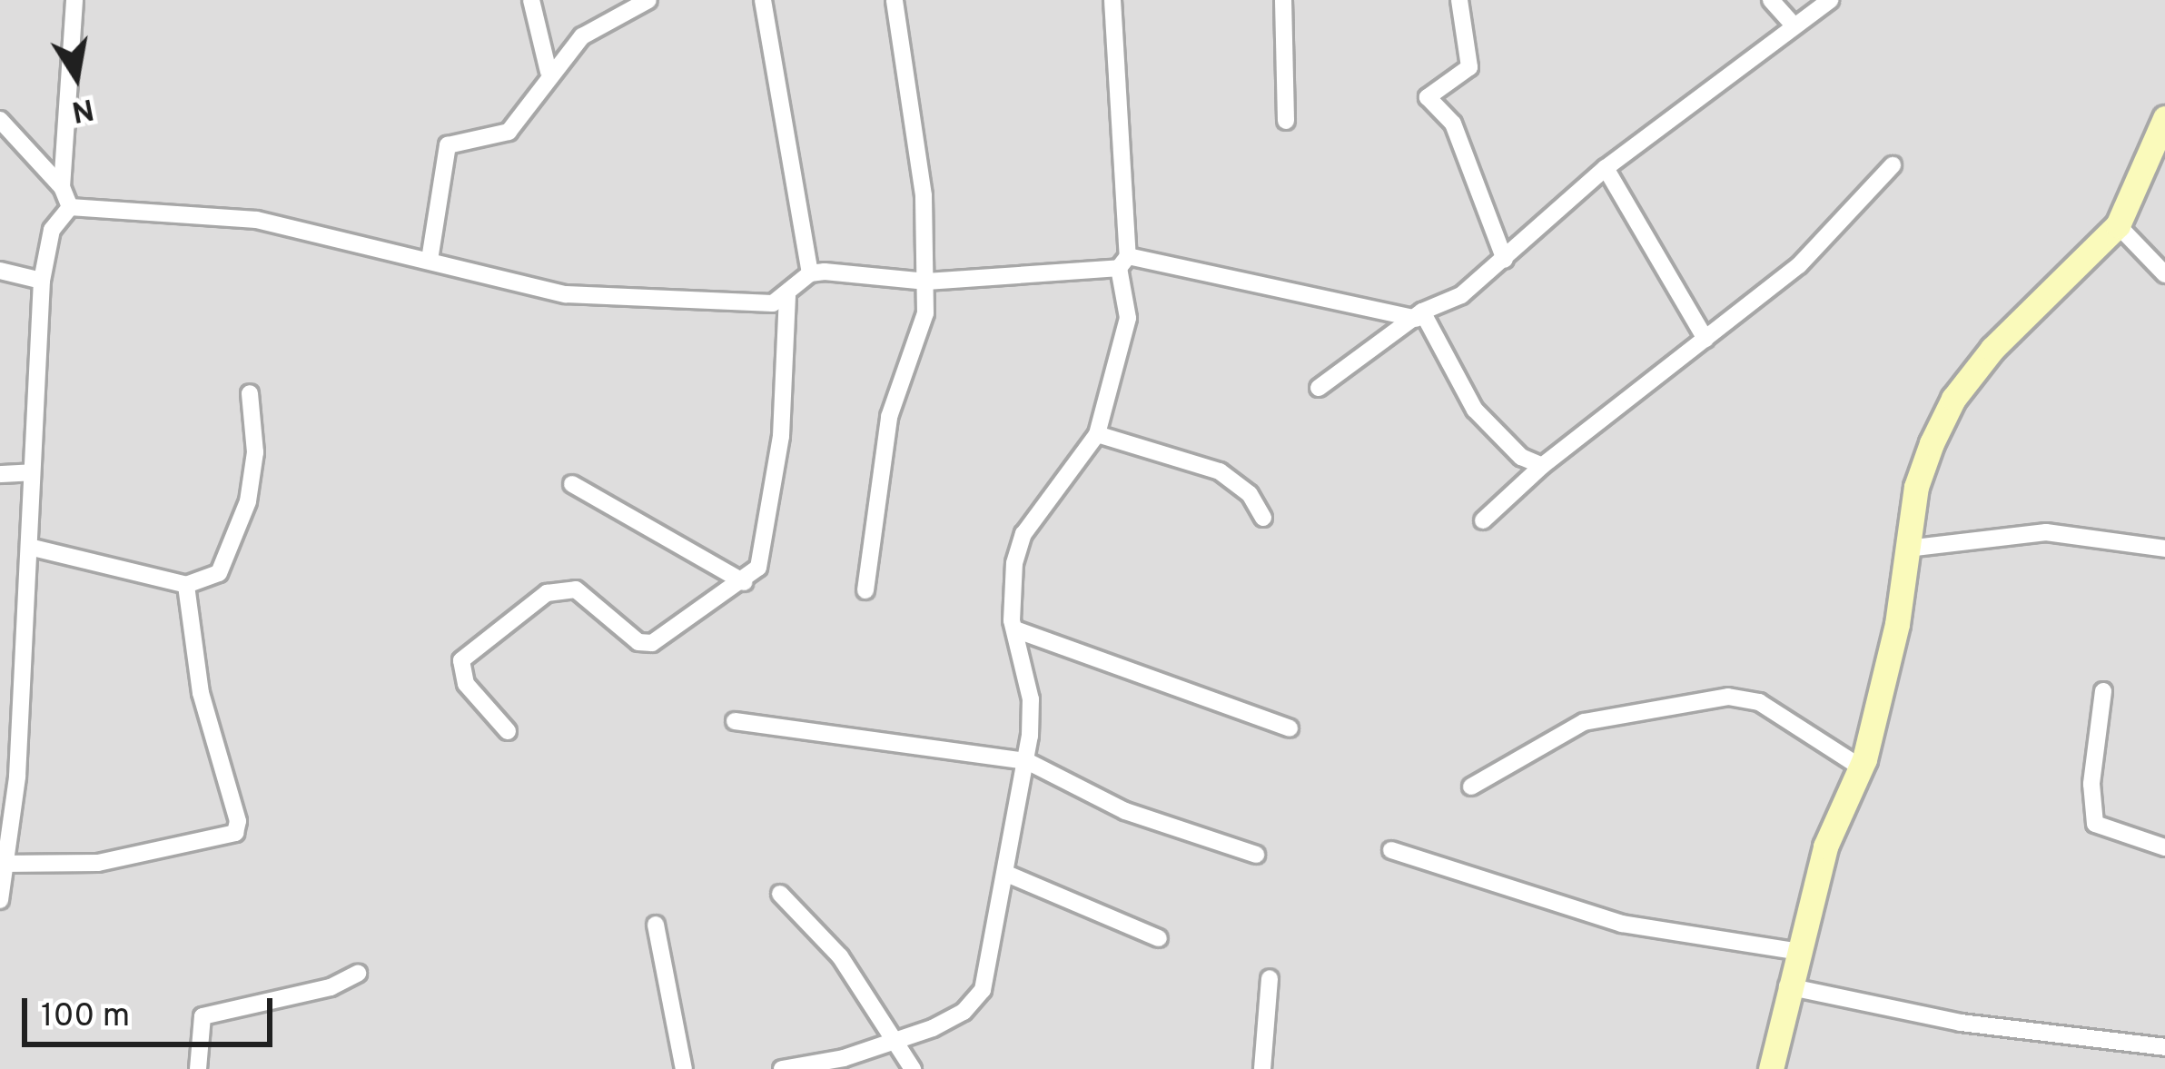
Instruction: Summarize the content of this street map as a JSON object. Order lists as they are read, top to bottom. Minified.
{"scale_bar":"100 m","north":"bottom"}
